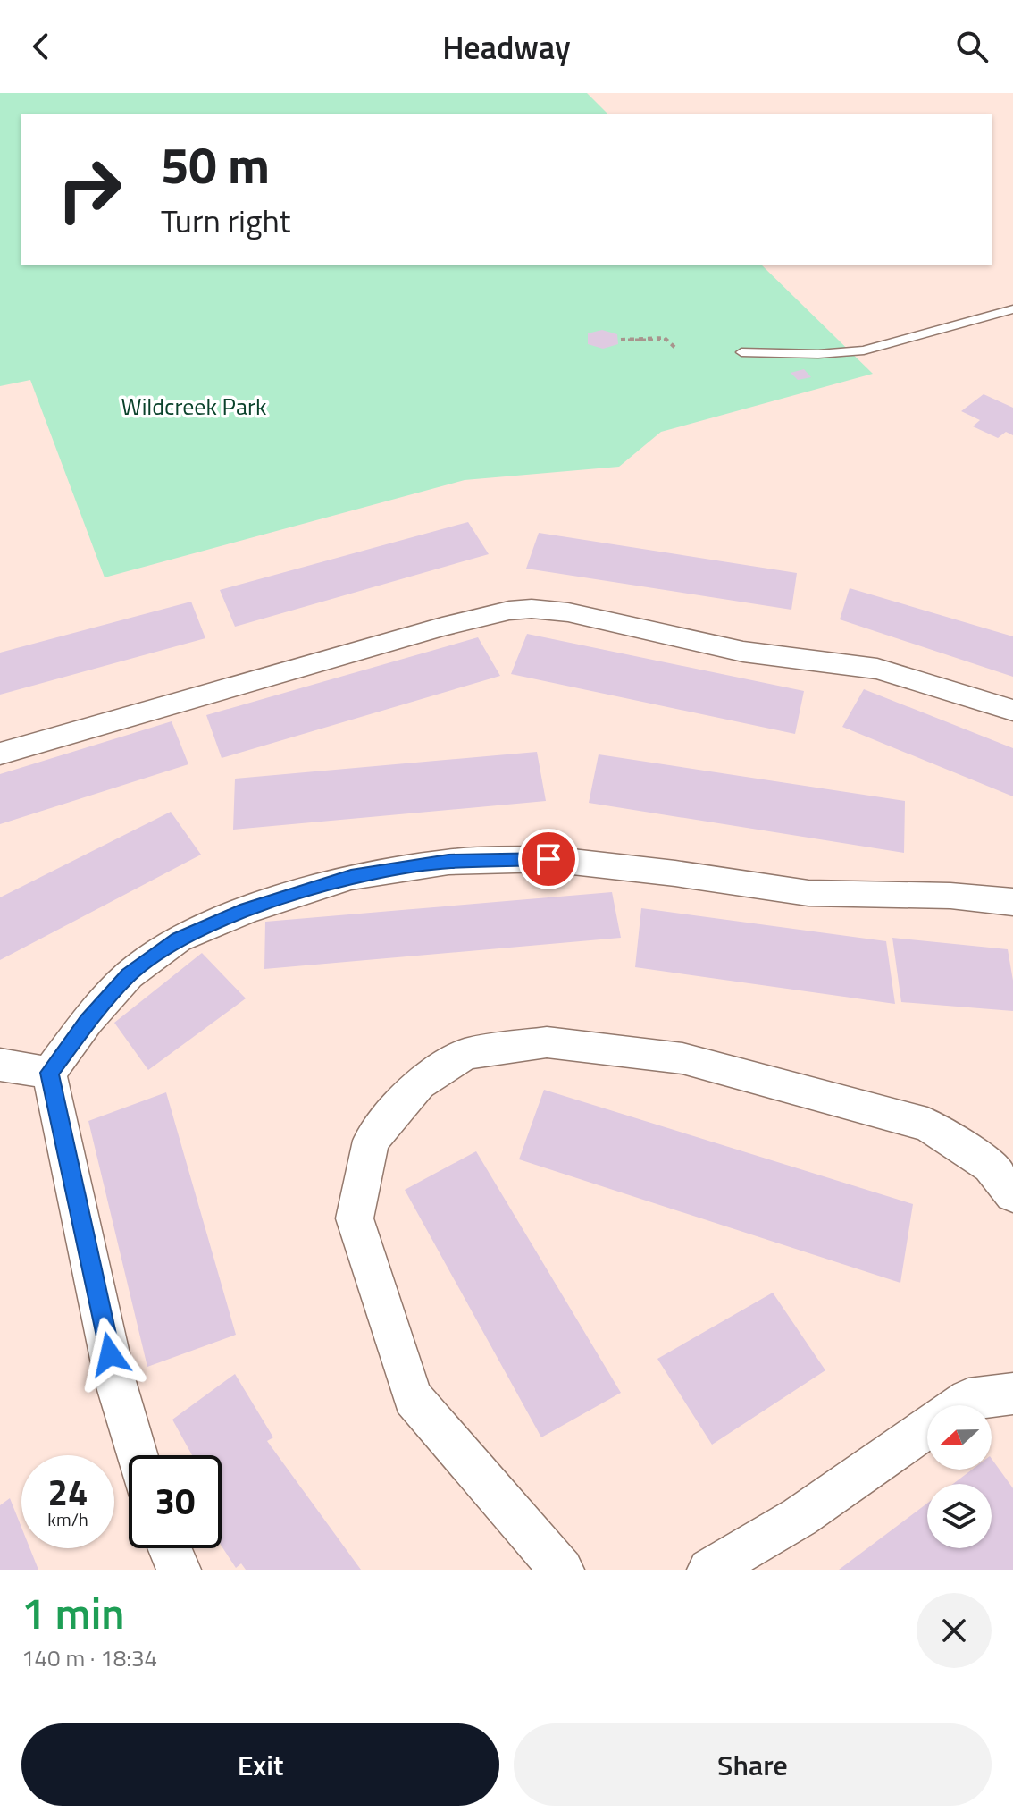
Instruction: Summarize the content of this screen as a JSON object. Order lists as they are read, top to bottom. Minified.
{"parks":["Wildcreek Park"],"north":"left","page":{"header":"Headway","turn":["50 m","Turn right"],"speed":"24 km/h","limit":"30","heading":["1 min","140 m · 18:34"],"buttons":["Exit","Share"]}}
